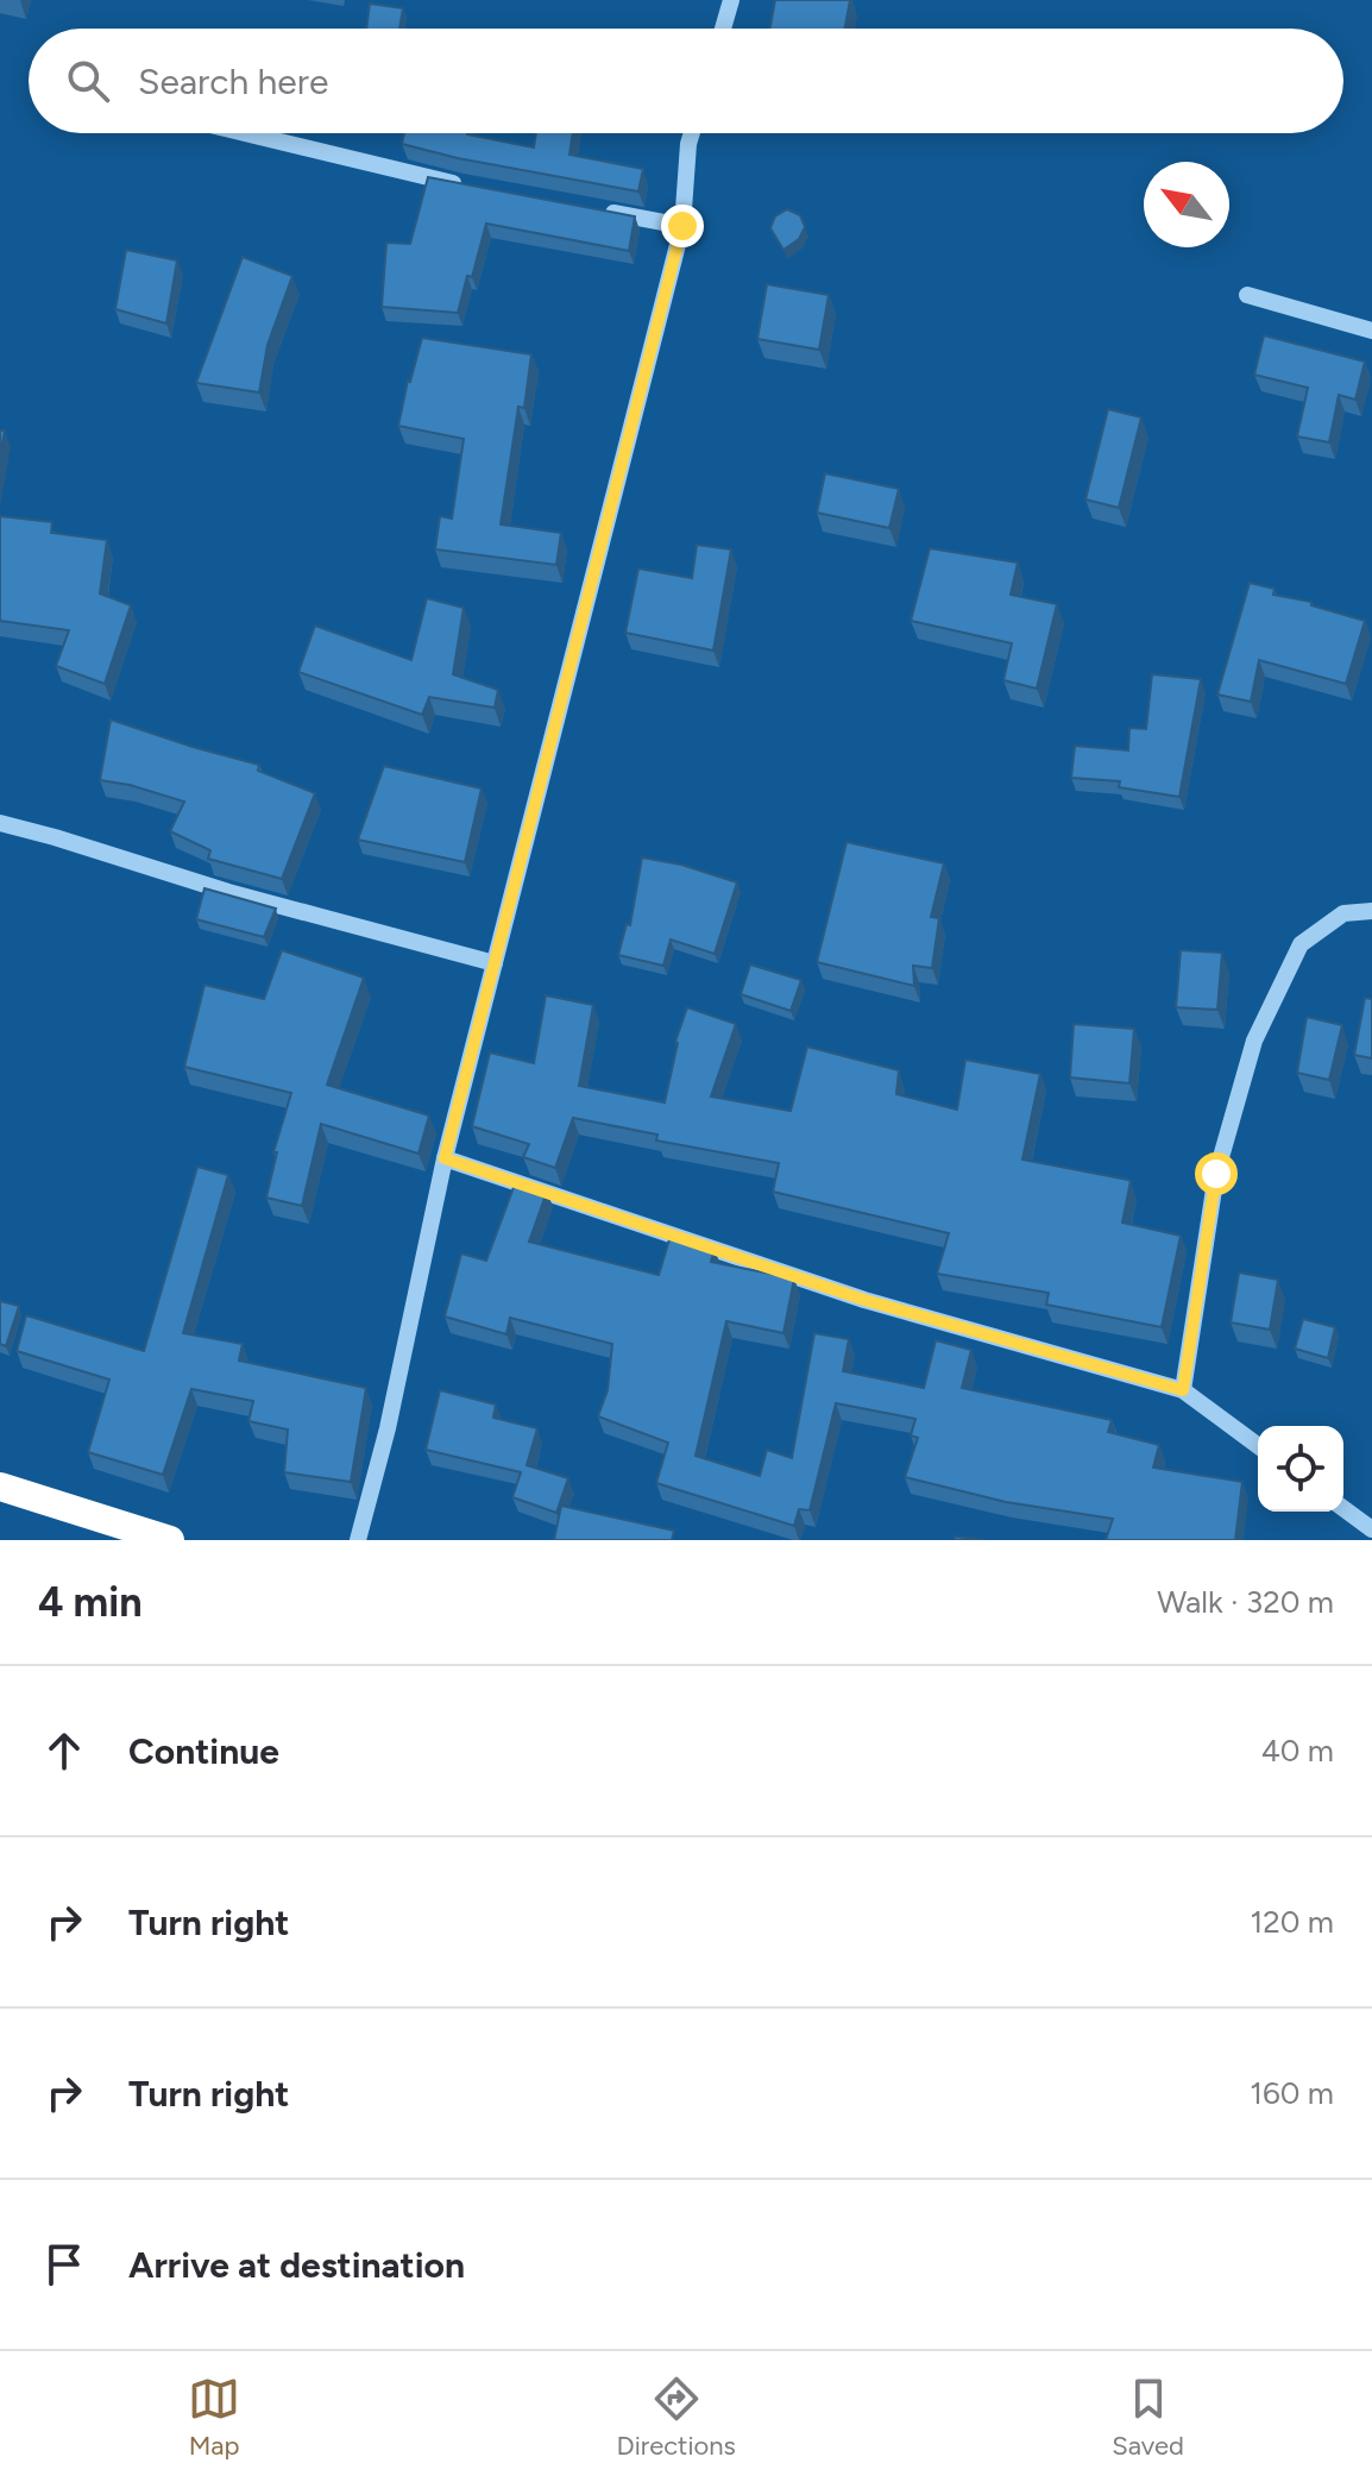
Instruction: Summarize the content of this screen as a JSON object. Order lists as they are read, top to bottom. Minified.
{"north":"top left","page":{"search":"Search here","heading":["4 min","Walk · 320 m"],"list":[["Continue","40 m"],["Turn right","120 m"],["Turn right","160 m"],"Arrive at destination"],"nav":["Map","Directions","Saved"]}}
